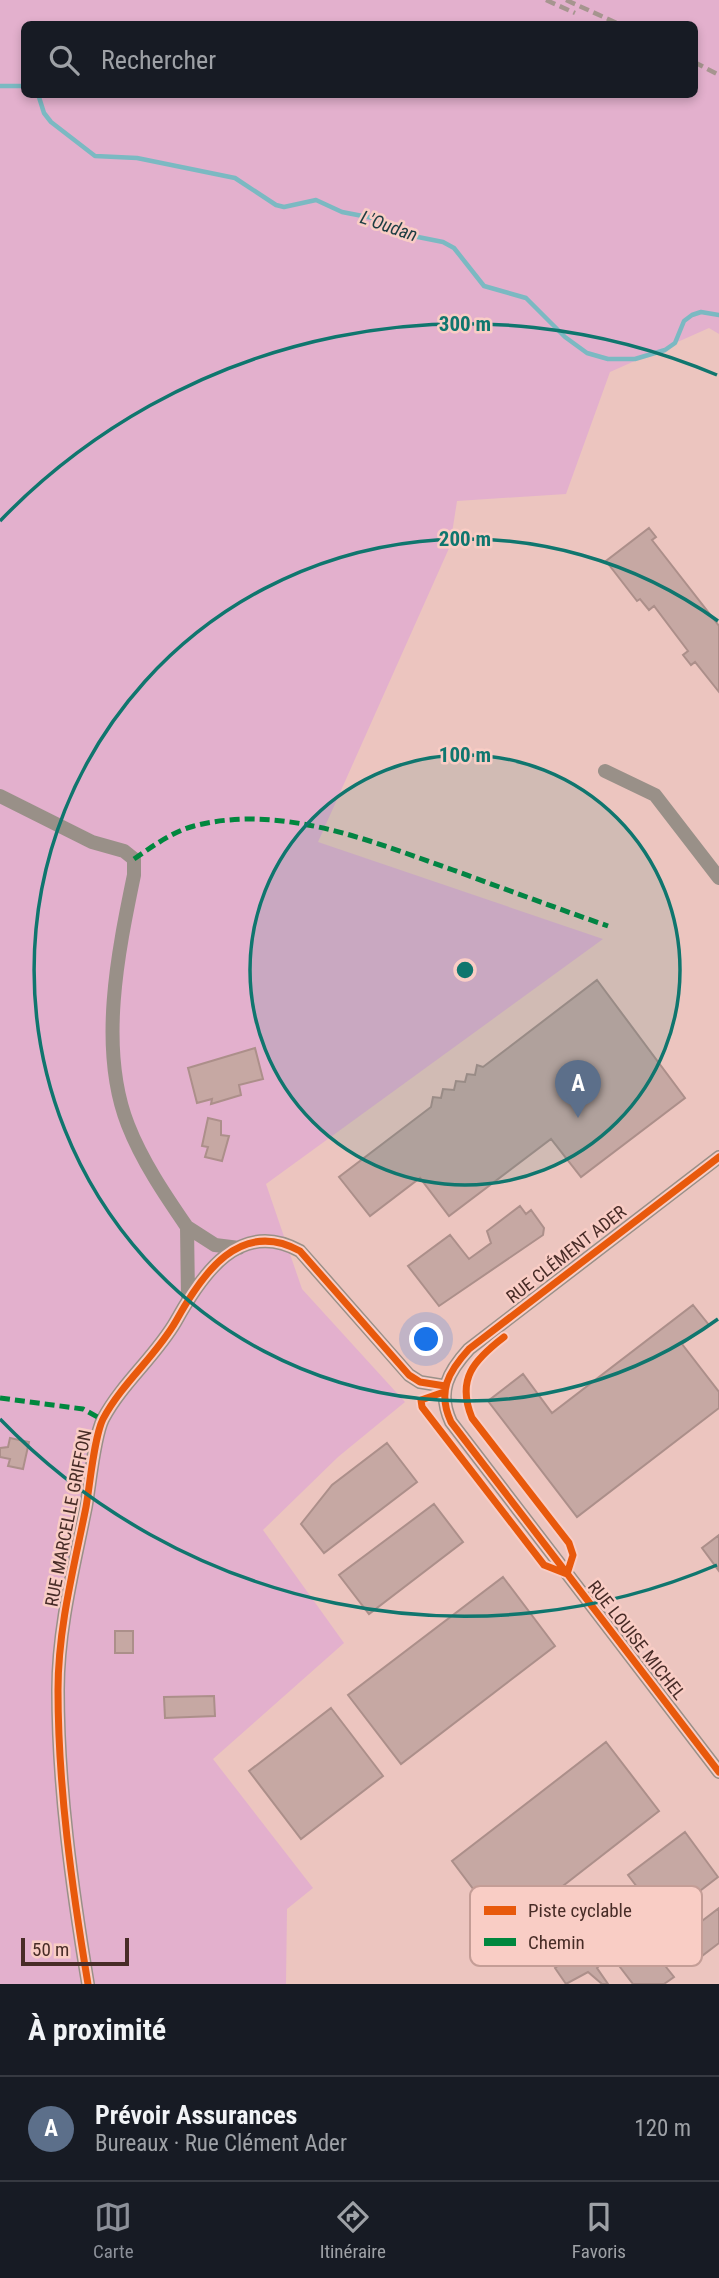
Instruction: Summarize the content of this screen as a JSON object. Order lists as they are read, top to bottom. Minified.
{"streets":{"street":["RUE CLÉMENT ADER","RUE MARCELLE GRIFFON","RUE LOUISE MICHEL"]},"crossings":[["RUE CLÉMENT ADER","RUE MARCELLE GRIFFON"],["RUE CLÉMENT ADER","RUE LOUISE MICHEL"],["RUE MARCELLE GRIFFON","RUE LOUISE MICHEL"]],"water":["L'Oudan"],"legend":["Piste cyclable","Chemin"],"scale_bar":"50 m","page":{"search":"Rechercher","pins":"A","scale":"50 m","heading":"À proximité","list":[{"mark":"A","name":"Prévoir Assurances","note":"Bureaux · Rue Clément Ader","value":"120 m"}],"nav":["Carte","Itinéraire","Favoris"]},"rings":["300 m","200 m","100 m"]}
